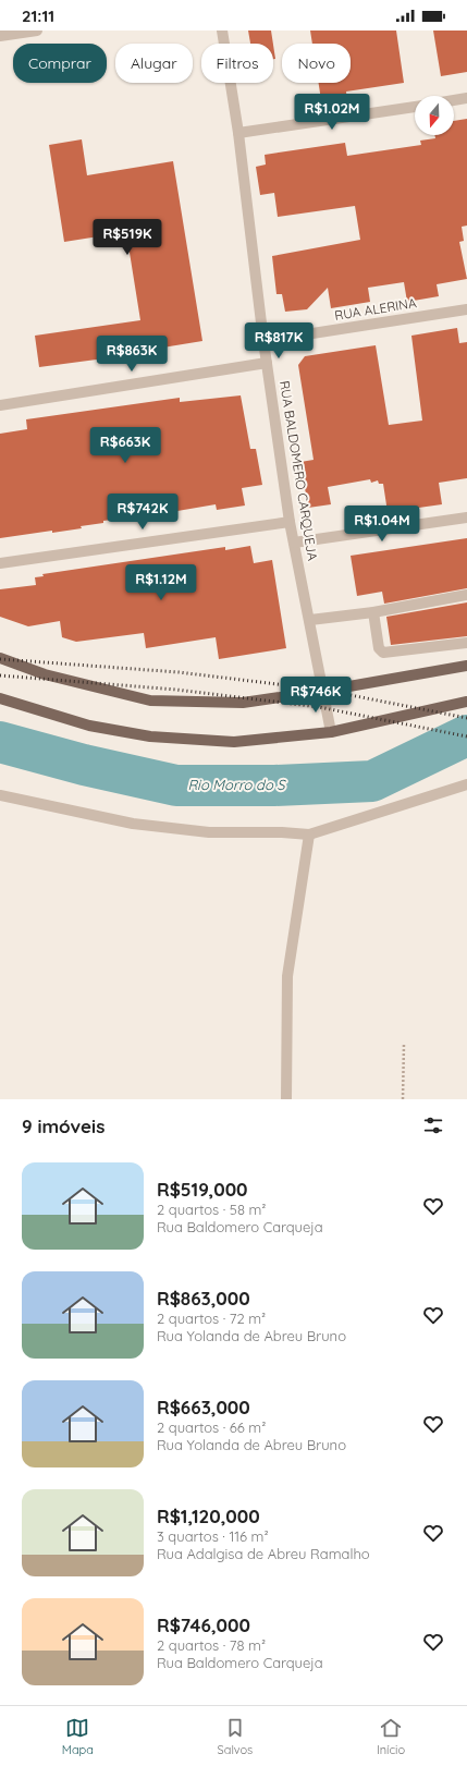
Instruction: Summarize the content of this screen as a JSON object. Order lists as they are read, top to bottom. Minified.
{"streets":{"street":["RUA ALERINA","RUA BALDOMERO CARQUEJA"]},"crossings":[["RUA ALERINA","RUA BALDOMERO CARQUEJA"]],"water":["Rio Morro do S"],"north":"bottom","page":{"status":"21:11","chip":["Comprar","Alugar","Filtros","Novo"],"price":["R$1.02M","R$519K","R$817K","R$863K","R$663K","R$742K","R$1.04M","R$1.12M","R$746K"],"heading":"9 imóveis","list":[{"name":"R$519,000","note":"2 quartos · 58 m² · Rua Baldomero Carqueja"},{"name":"R$863,000","note":"2 quartos · 72 m² · Rua Yolanda de Abreu Bruno"},{"name":"R$663,000","note":"2 quartos · 66 m² · Rua Yolanda de Abreu Bruno"},{"name":"R$1,120,000","note":"3 quartos · 116 m² · Rua Adalgisa de Abreu Ramalho"},{"name":"R$746,000","note":"2 quartos · 78 m² · Rua Baldomero Carqueja"}],"tabs":["Mapa","Salvos","Início"]}}
